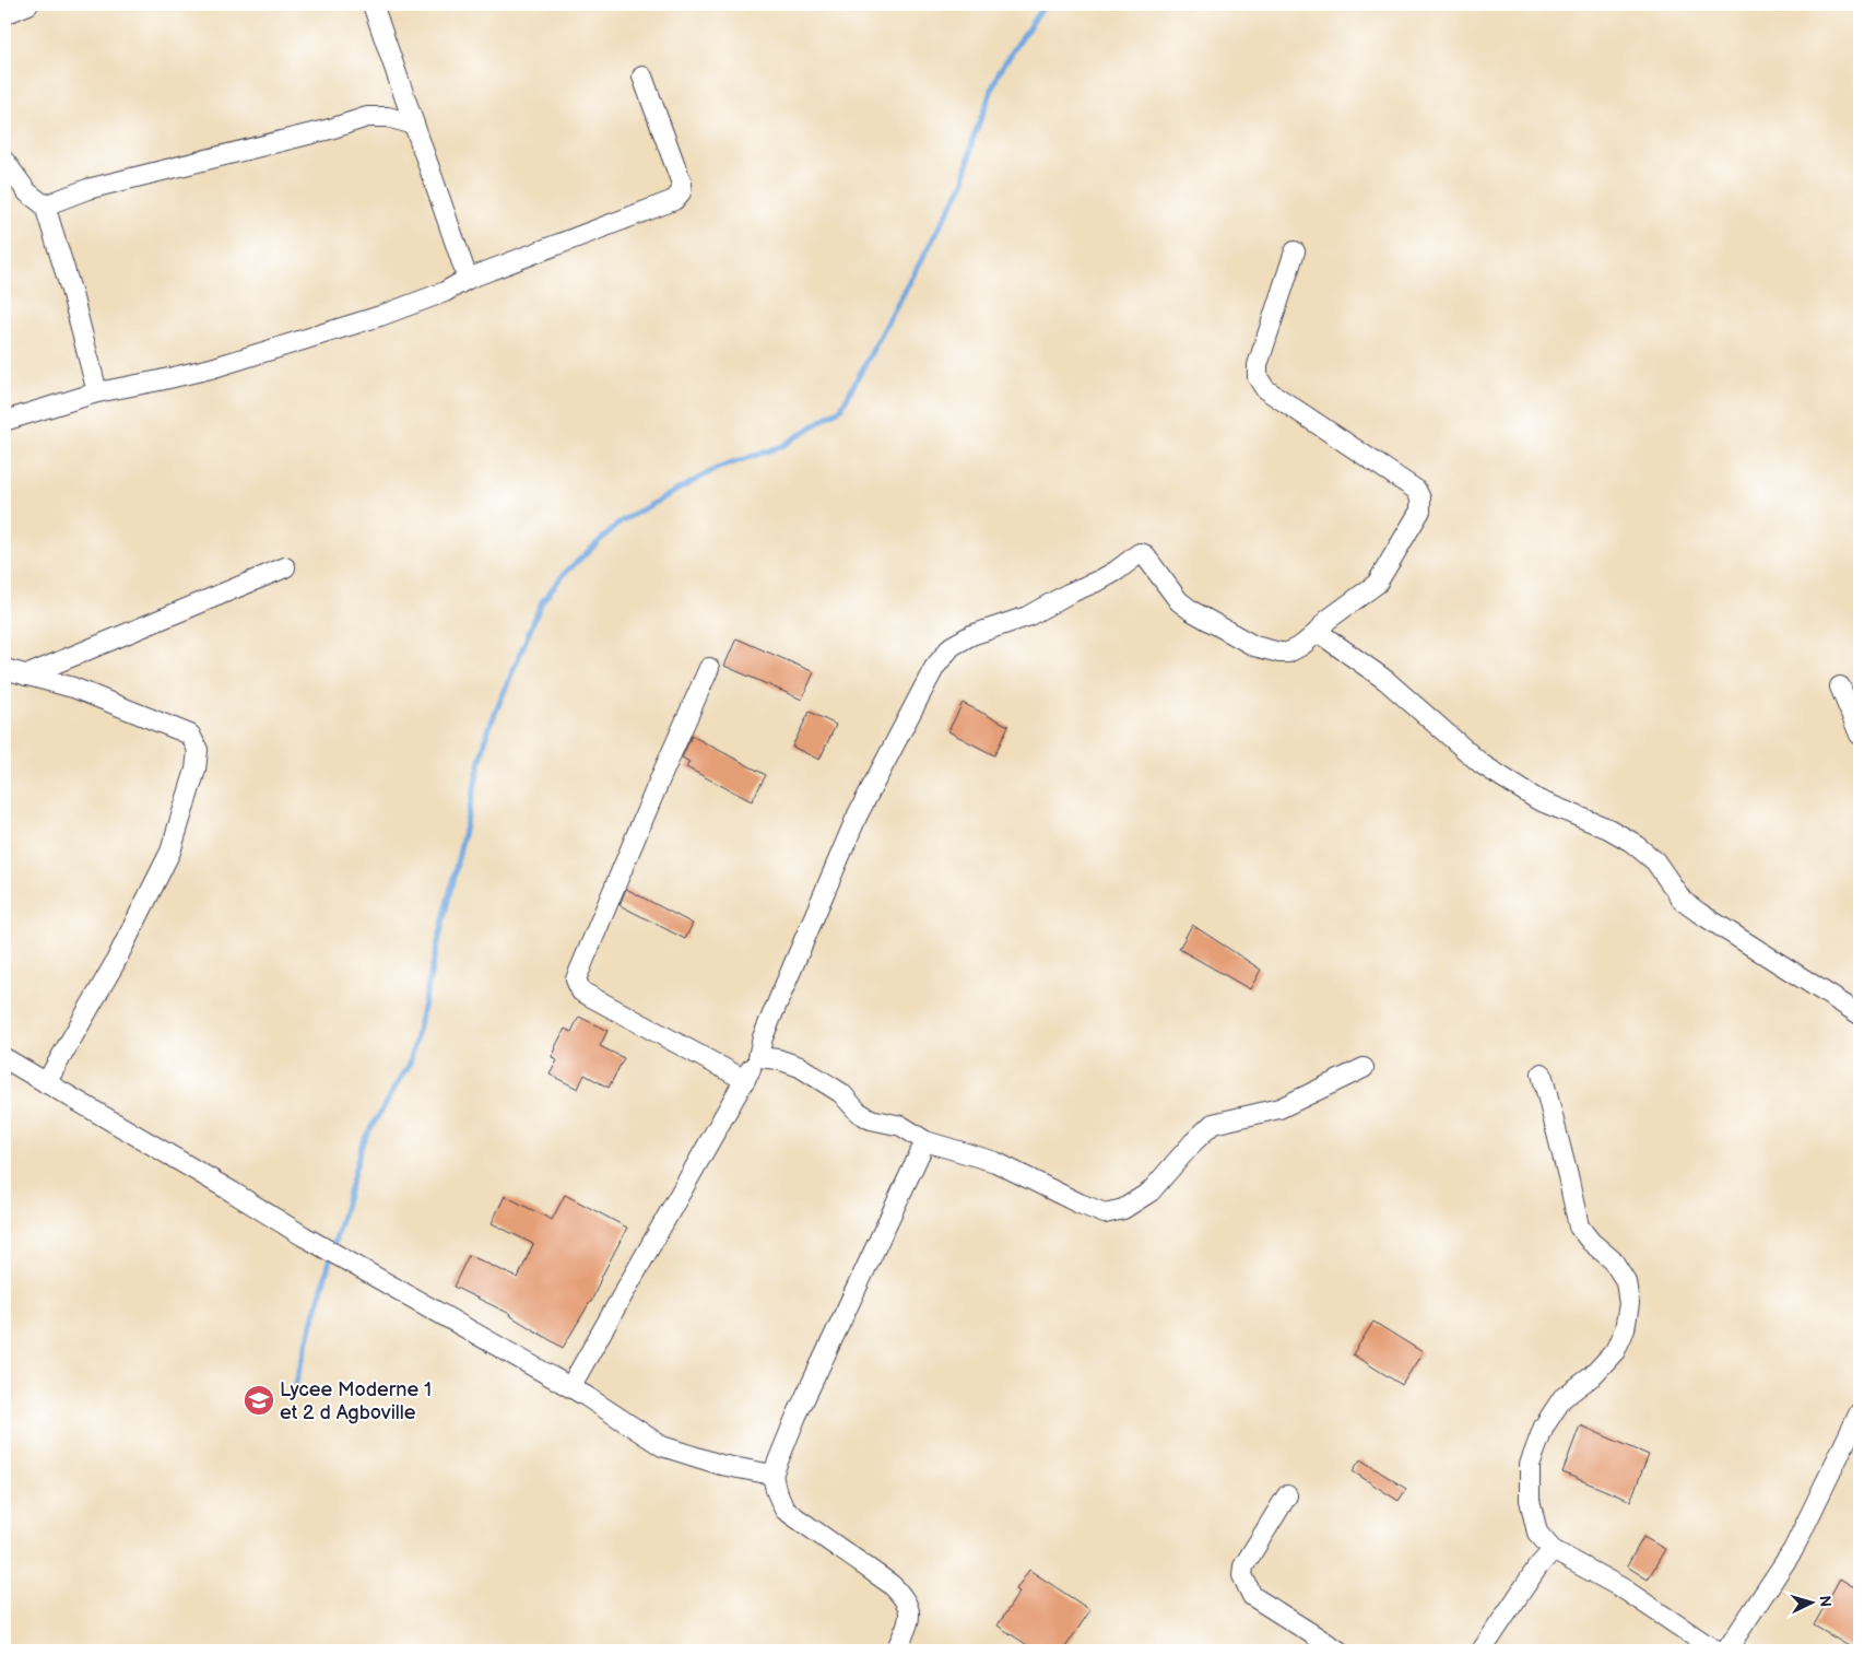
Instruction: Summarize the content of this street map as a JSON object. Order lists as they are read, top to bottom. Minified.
{"places":{"school or university":["Lycee Moderne 1 et 2 d Agboville"]},"north":"right"}
